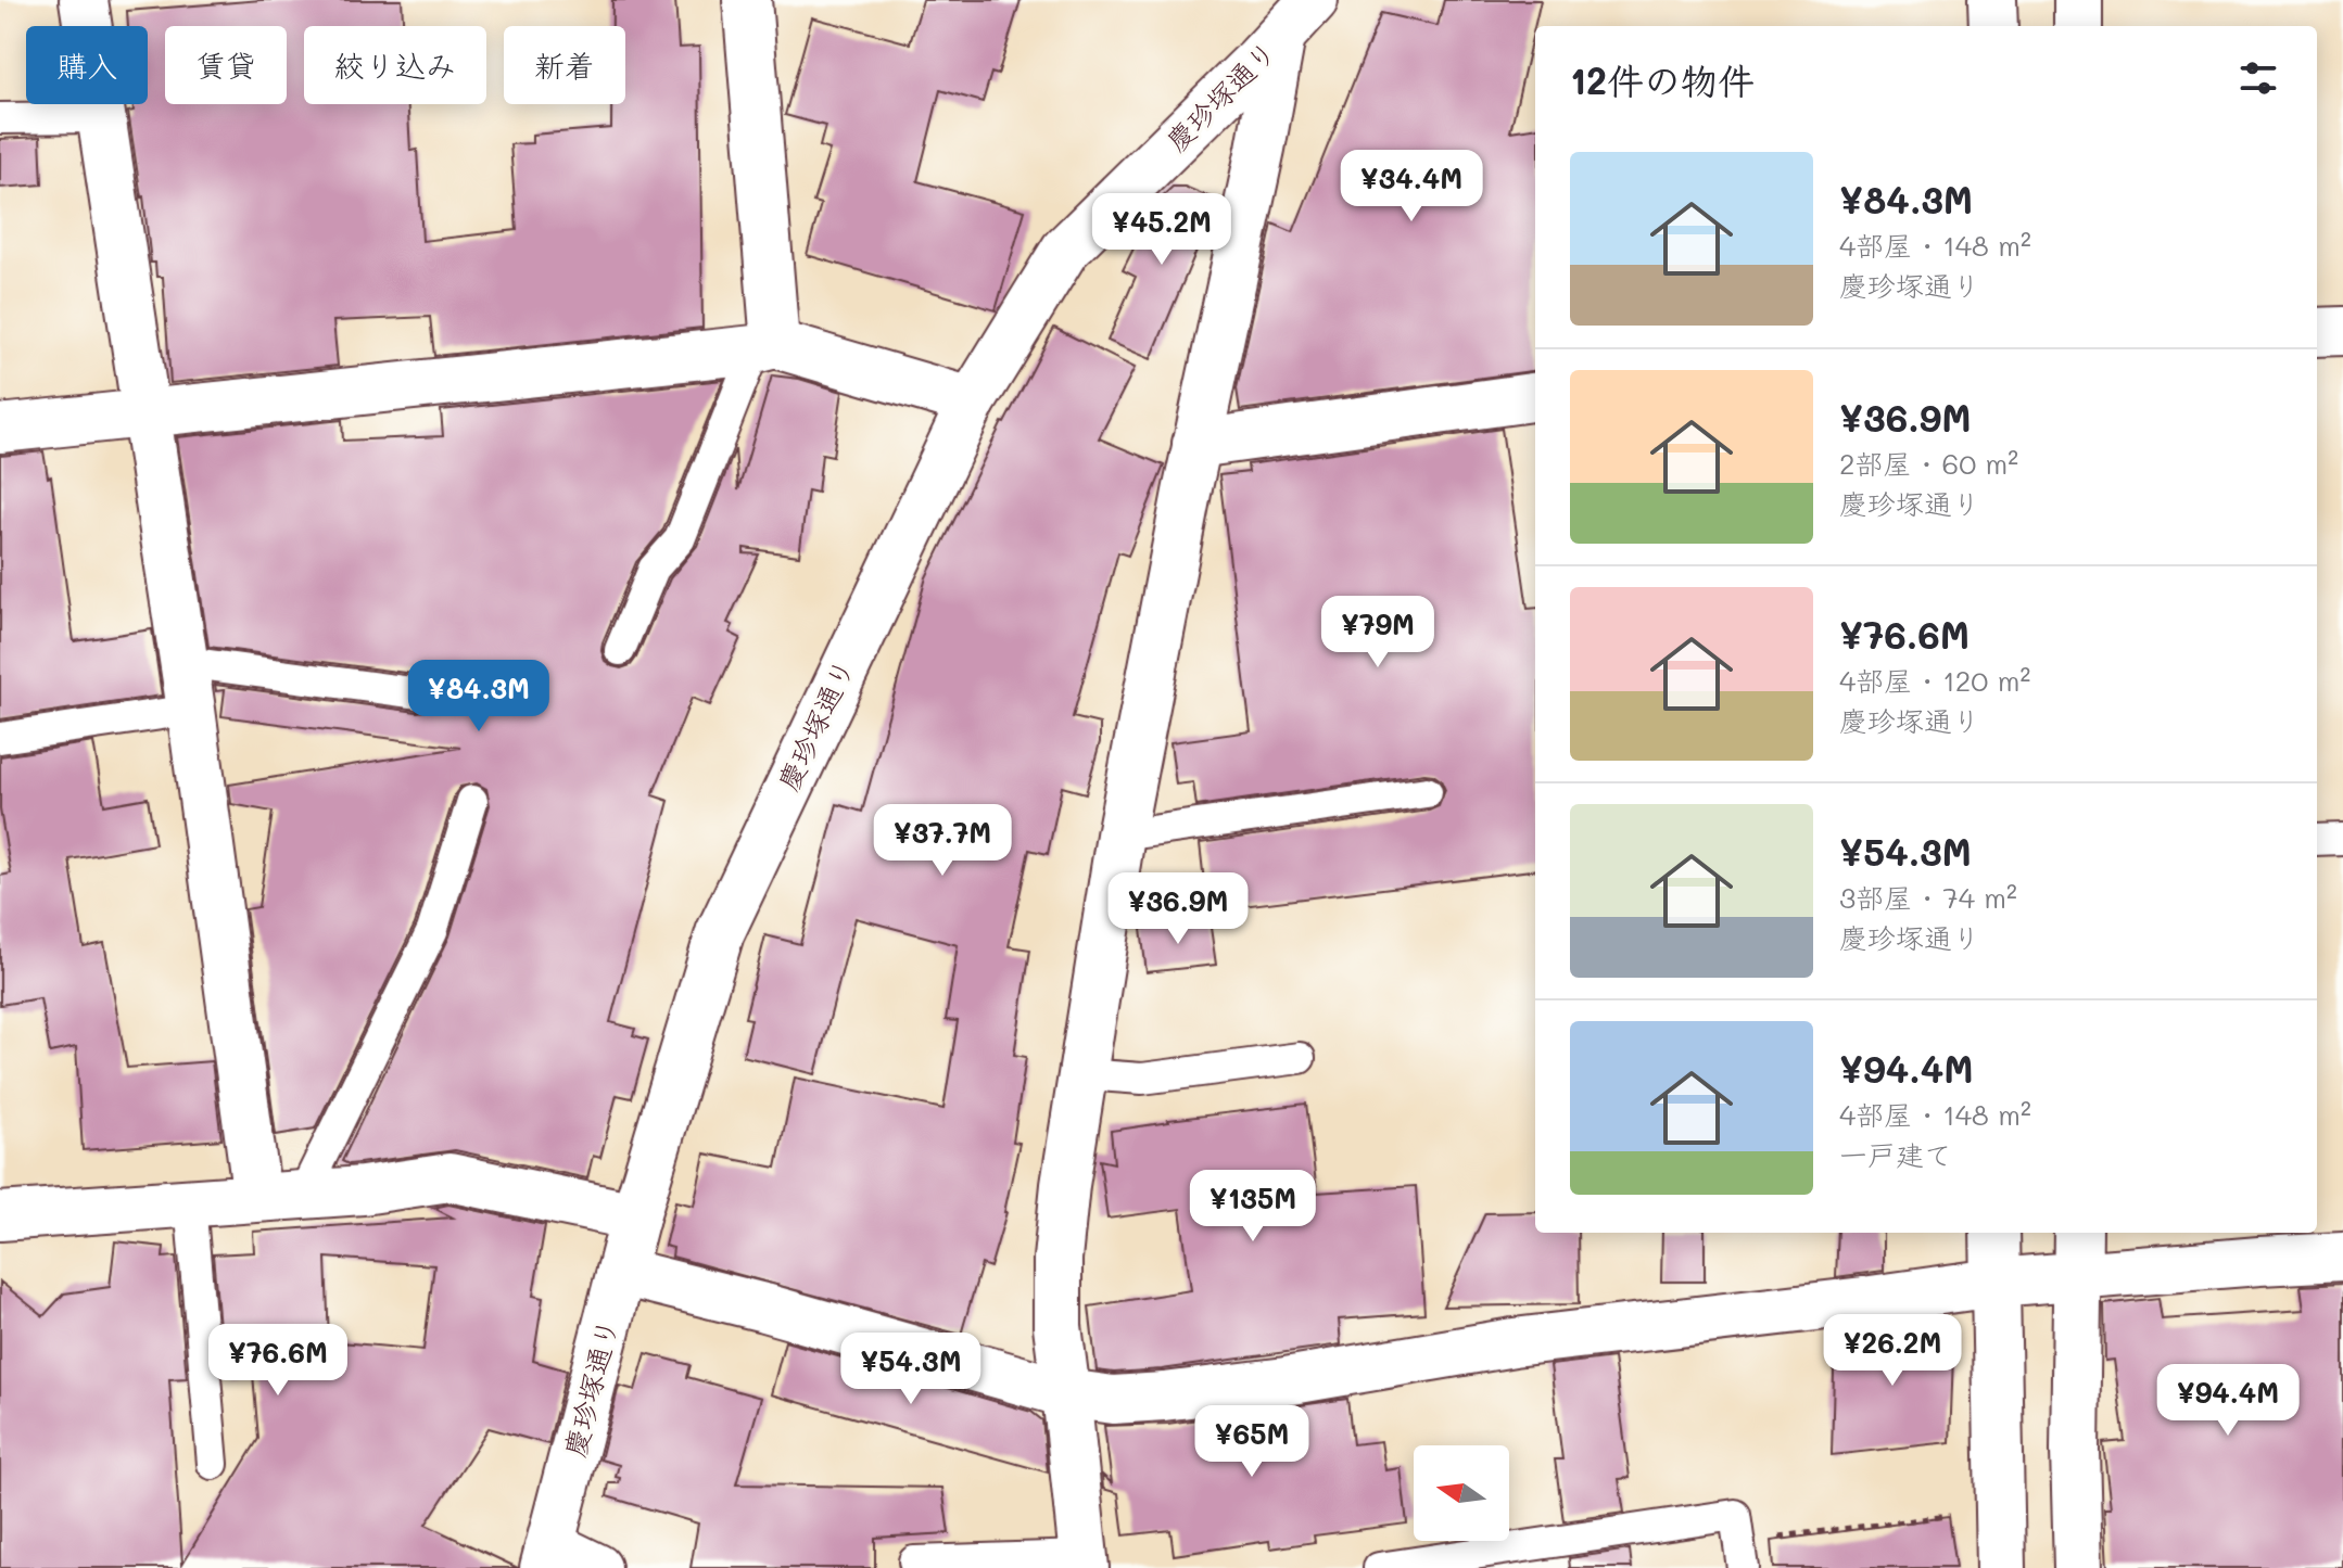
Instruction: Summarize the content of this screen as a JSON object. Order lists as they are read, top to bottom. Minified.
{"streets":{"street":["慶珍塚通り"]},"north":"left","page":{"chip":["購入","賃貸","絞り込み","新着"],"heading":"12件の物件","list":[{"name":"¥84.3M","note":"4部屋 · 148 m² · 慶珍塚通り"},{"name":"¥36.9M","note":"2部屋 · 60 m² · 慶珍塚通り"},{"name":"¥76.6M","note":"4部屋 · 120 m² · 慶珍塚通り"},{"name":"¥54.3M","note":"3部屋 · 74 m² · 慶珍塚通り"},{"name":"¥94.4M","note":"4部屋 · 148 m² · 一戸建て"}],"price":["¥34.4M","¥45.2M","¥79M","¥84.3M","¥37.7M","¥36.9M","¥135M","¥26.2M","¥76.6M","¥54.3M","¥94.4M","¥65M"]}}
